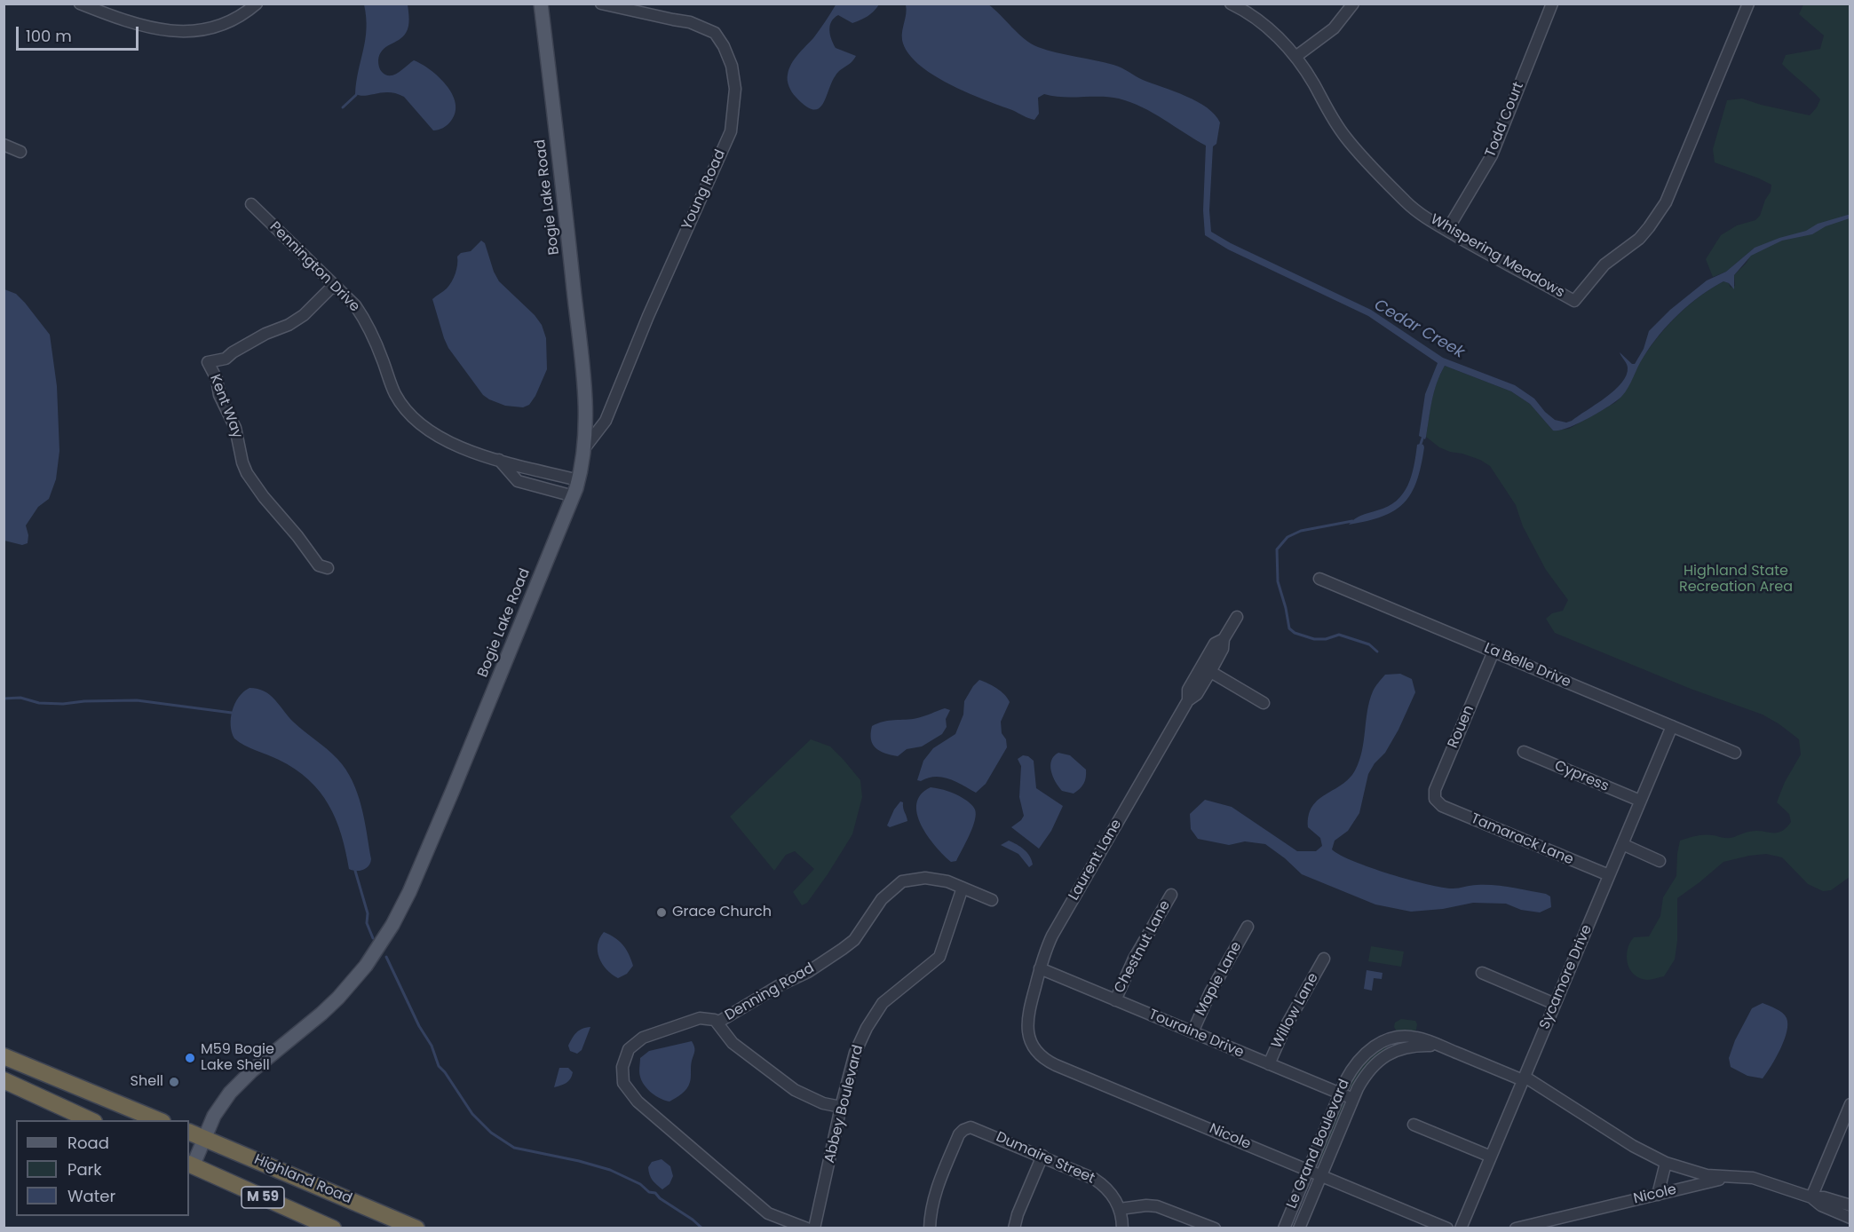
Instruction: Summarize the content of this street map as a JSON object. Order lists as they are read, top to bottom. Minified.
{"streets":{"highway":["Highland Road","M 59"],"main road":["Bogie Lake Road"],"street":["Todd Court","Young Road","Whispering Meadows","Pennington Drive","Kent Way","La Belle Drive","Rouen","Cypress","Tamarack Lane","Laurent Lane","Chestnut Lane","Sycamore Drive","Maple Lane","Denning Road","Willow Lane","Touraine Drive","Abbey Boulevard","Nicole","Le Grand Boulevard","Dumaire Street"]},"crossings":[["Todd Court","Whispering Meadows"],["Young Road","Bogie Lake Road"],["Bogie Lake Road","Pennington Drive"],["Bogie Lake Road","Highland Road"],["Bogie Lake Road","M 59"],["Pennington Drive","Kent Way"],["La Belle Drive","Rouen"],["La Belle Drive","Sycamore Drive"],["Rouen","Tamarack Lane"],["Cypress","Sycamore Drive"],["Tamarack Lane","Sycamore Drive"],["Laurent Lane","Touraine Drive"],["Laurent Lane","Nicole"],["Chestnut Lane","Touraine Drive"],["Sycamore Drive","Le Grand Boulevard"],["Maple Lane","Touraine Drive"],["Denning Road","Abbey Boulevard"],["Willow Lane","Touraine Drive"],["Touraine Drive","Le Grand Boulevard"],["Nicole","Le Grand Boulevard"]],"water":["Cedar Creek"],"parks":["Highland State Recreation Area"],"places":["Grace Church","M59 Bogie Lake Shell","Shell"],"legend":["Road","Park","Water"],"scale_bar":"100 m"}
